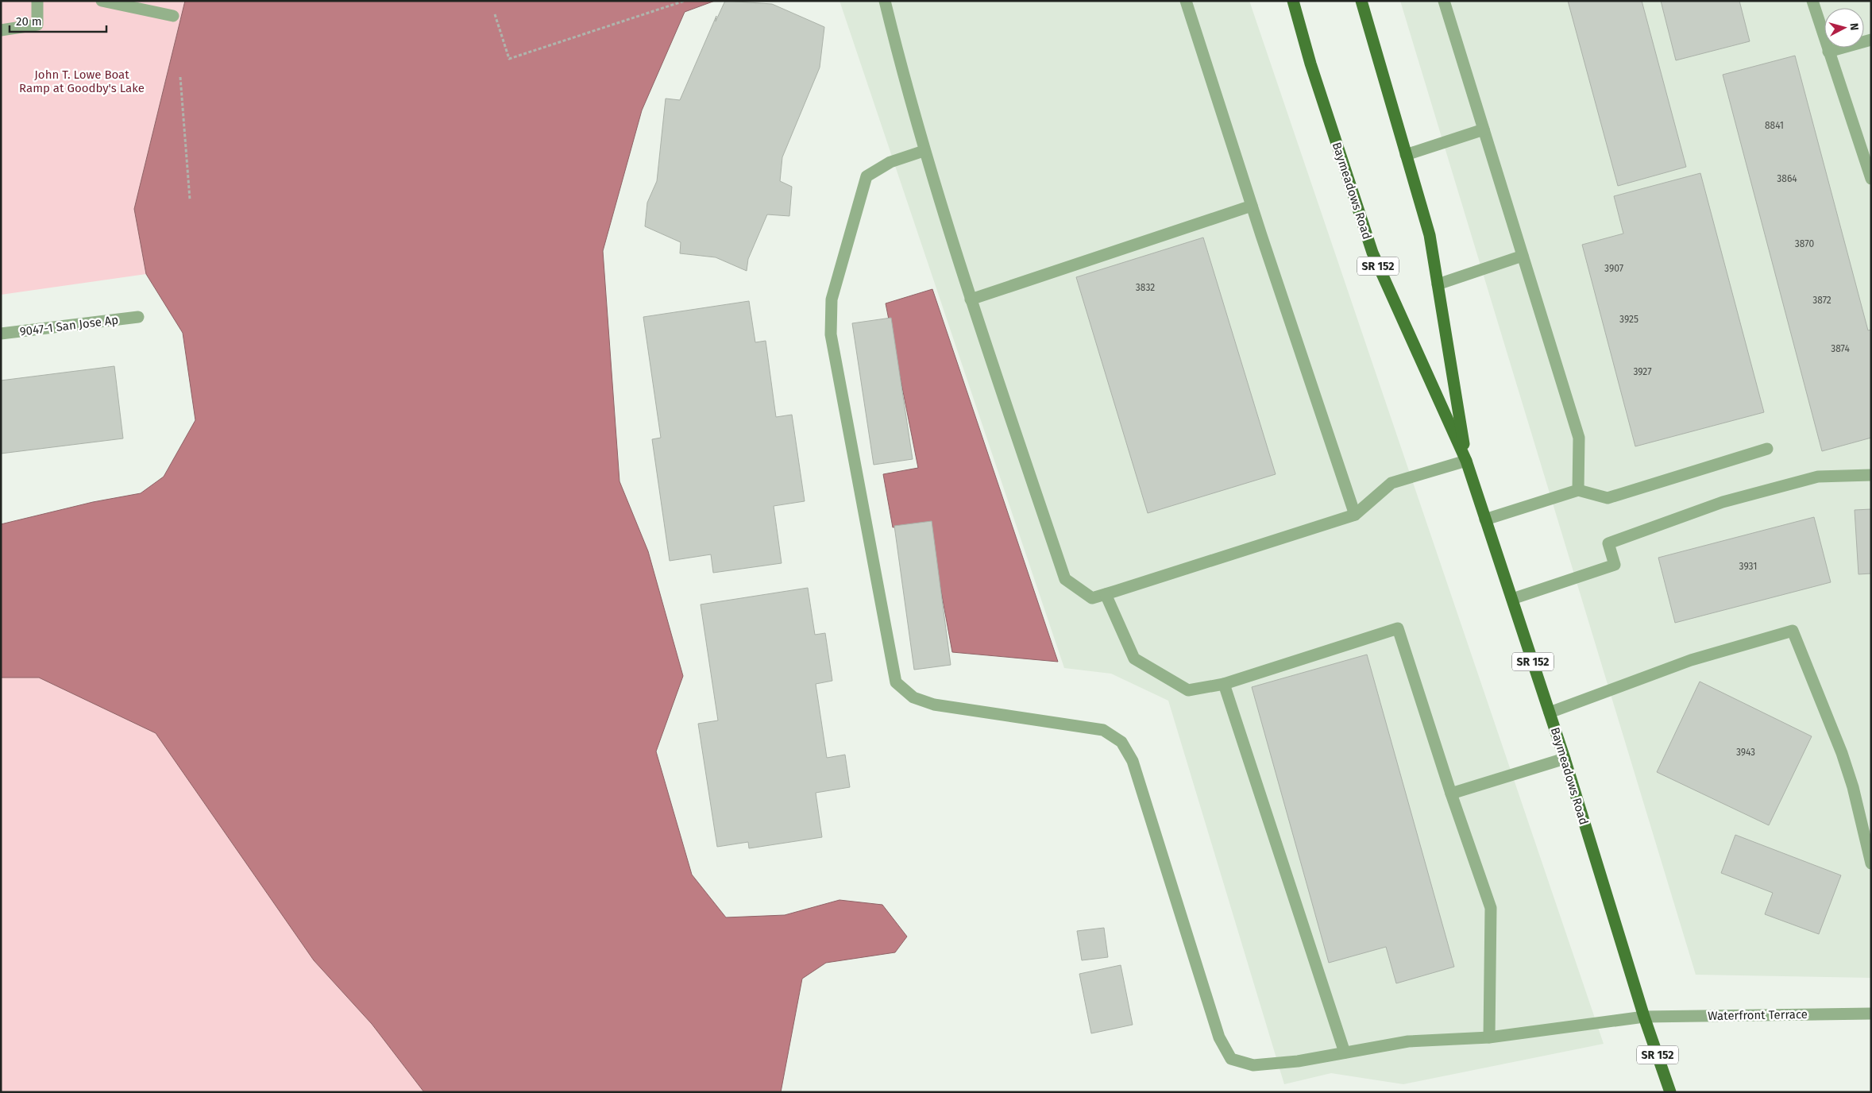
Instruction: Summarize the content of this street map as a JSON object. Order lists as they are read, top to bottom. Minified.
{"streets":{"main road":["Baymeadows Road","SR 152"],"street":["9047-1 San Jose Ap","Waterfront Terrace"]},"crossings":[["Baymeadows Road","Waterfront Terrace"]],"parks":["John T. Lowe Boat Ramp at Goodby's Lake"],"house_numbers":["8841","3864","3870","3907","3832","3872","3925","3874","3927","3931","3943"],"scale_bar":"20 m","north":"right"}
